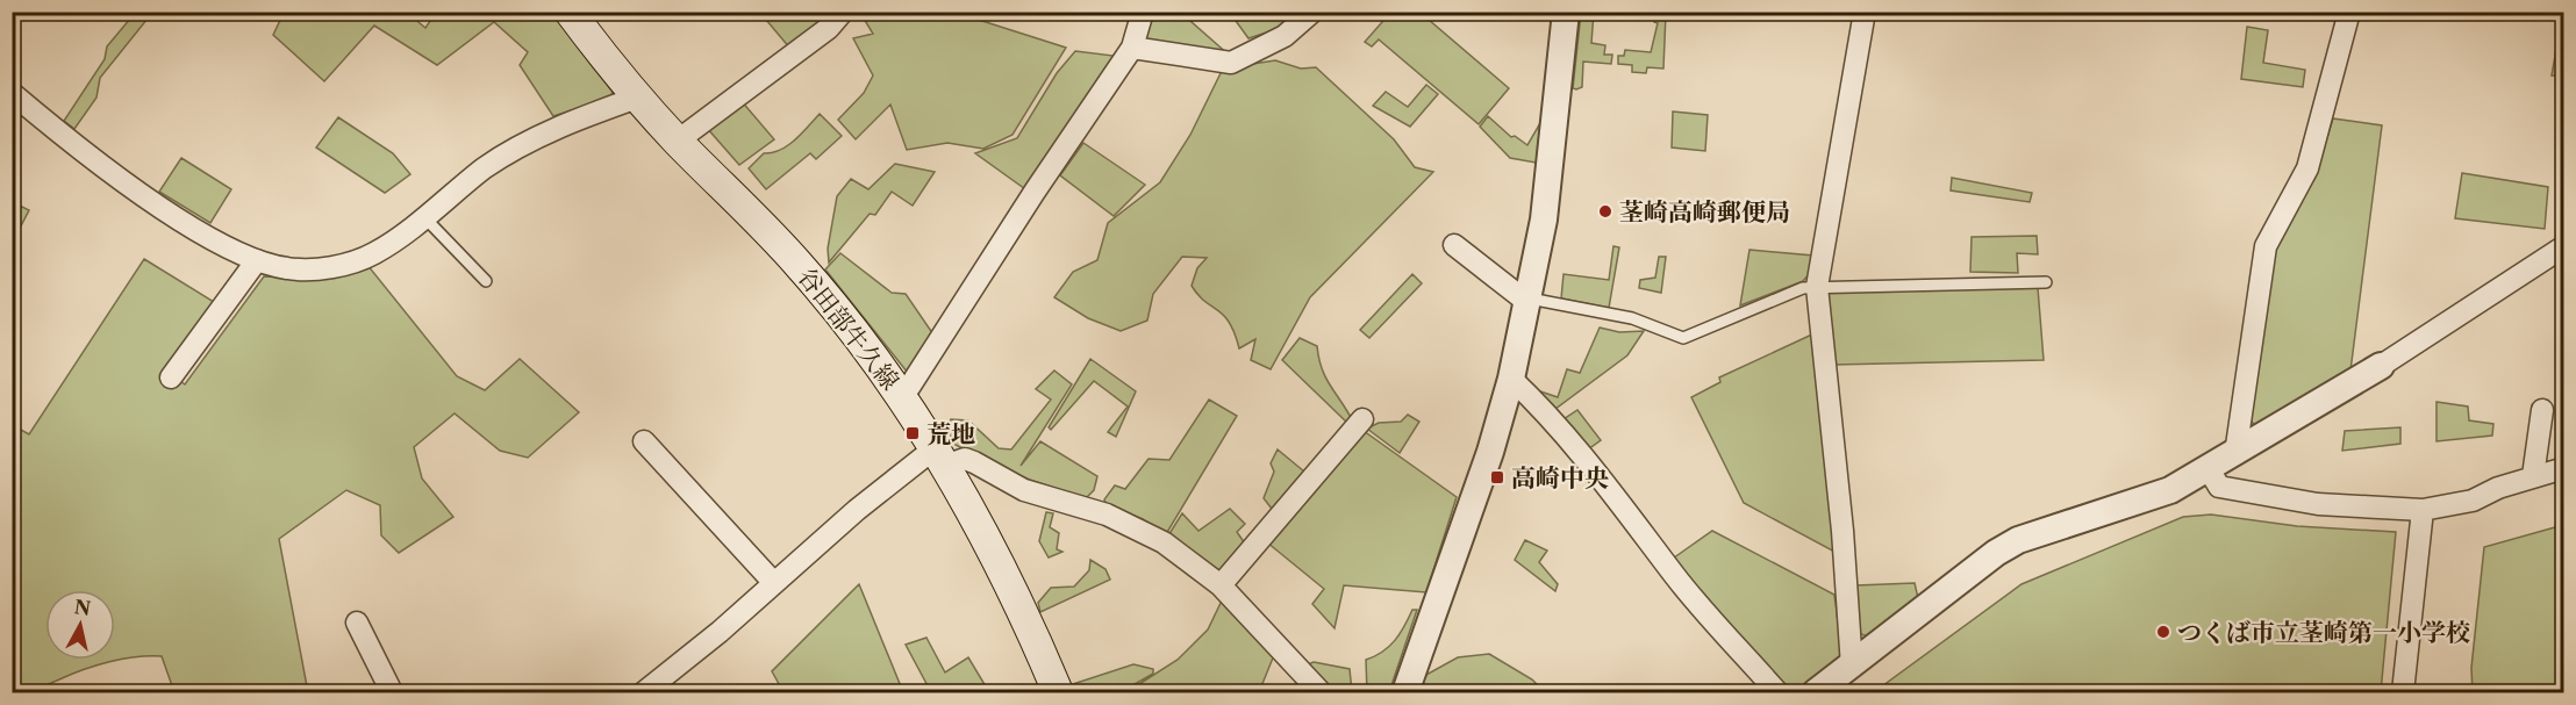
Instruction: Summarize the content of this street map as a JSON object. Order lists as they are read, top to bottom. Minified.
{"streets":{"main road":["谷田部牛久線"]},"places":{"other":["茎崎高崎郵便局","つくば市立茎崎第一小学校"],"transit":["荒地","高崎中央"]},"north":"top"}
